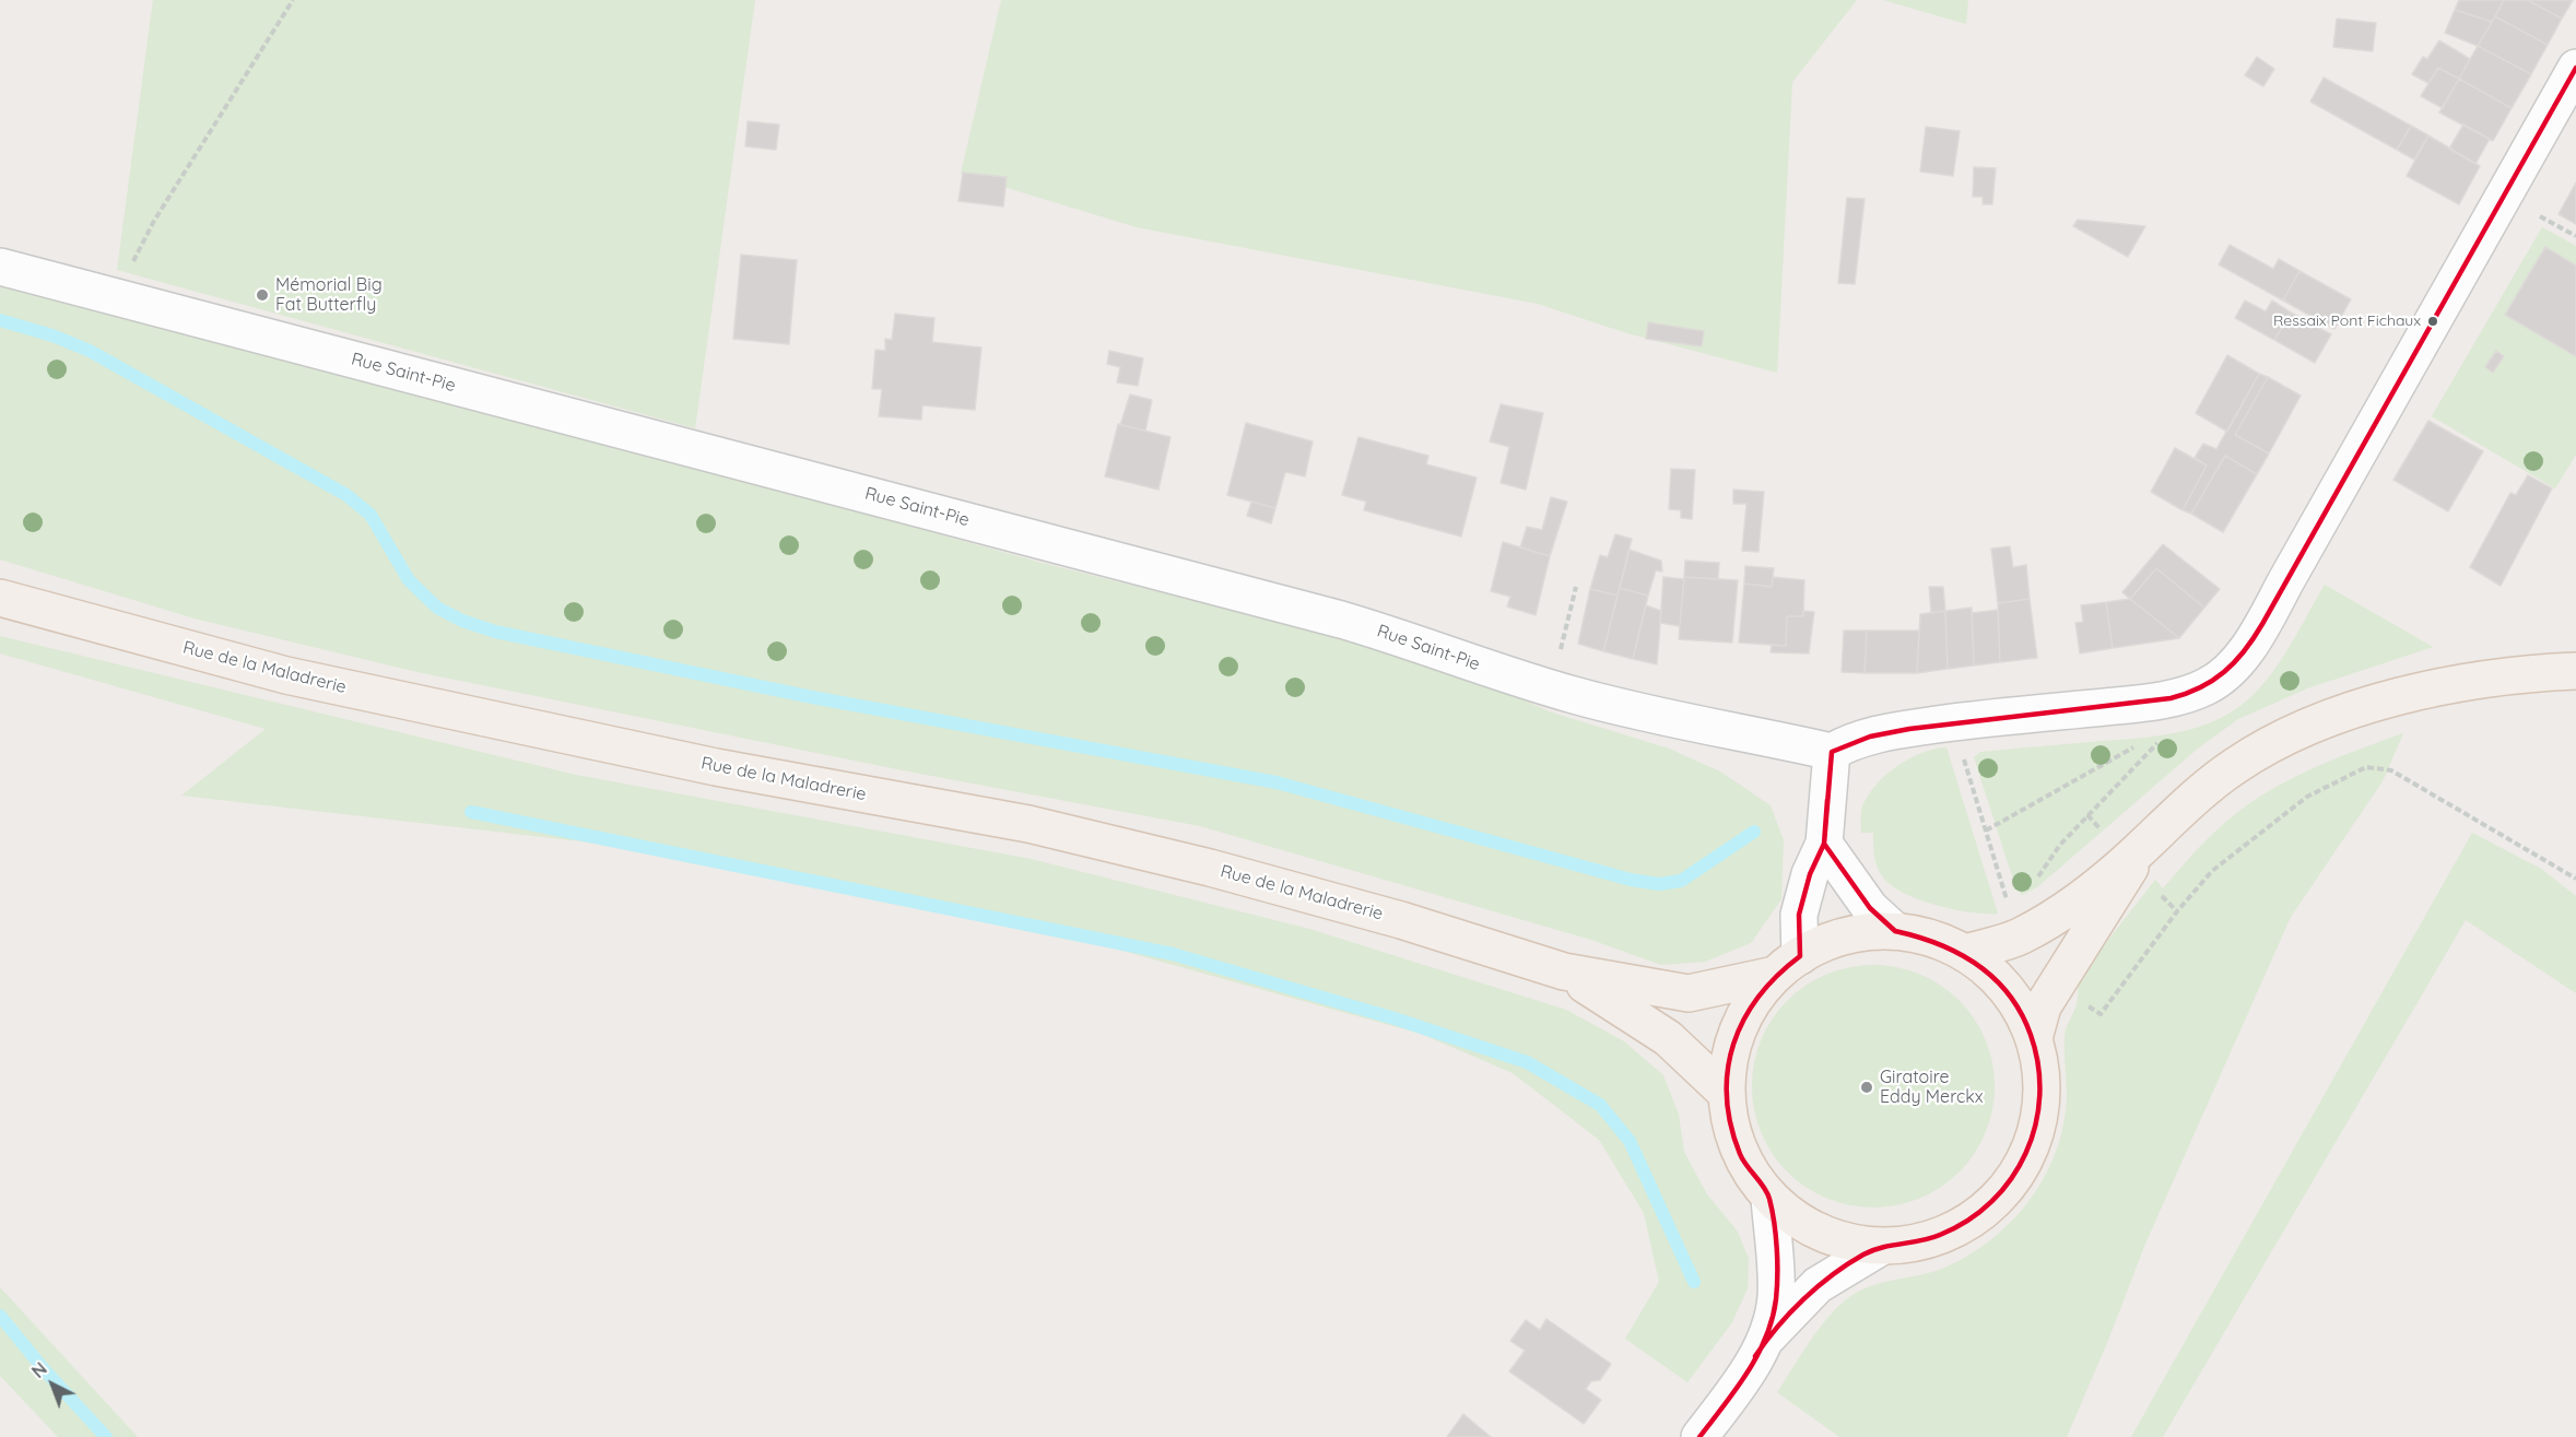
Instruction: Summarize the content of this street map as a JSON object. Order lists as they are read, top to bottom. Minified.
{"streets":{"main road":["Rue de la Maladrerie"],"street":["Rue Saint-Pie"]},"places":["Mémorial Big Fat Butterfly","Ressaix Pont Fichaux","Giratoire Eddy Merckx"],"north":"top left"}
